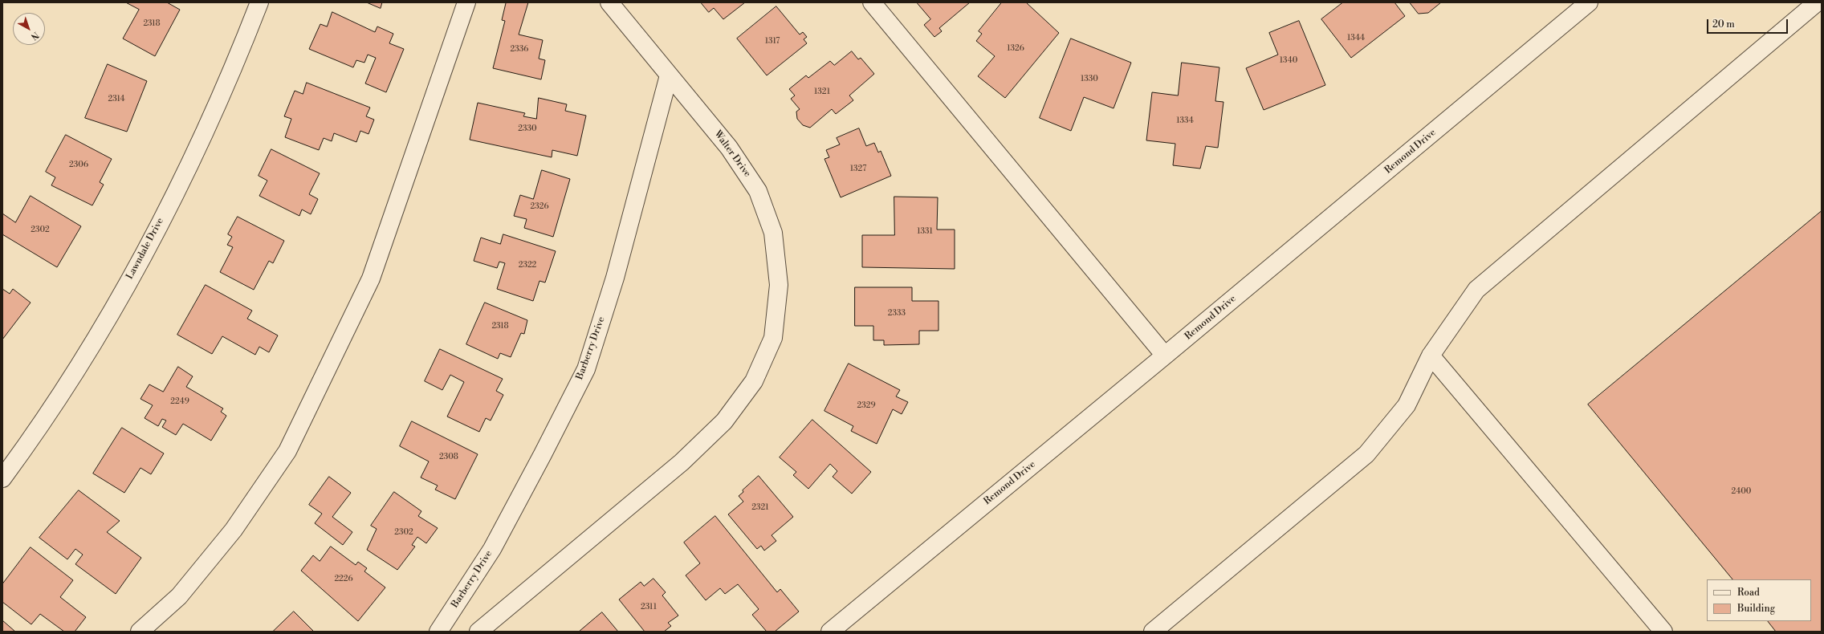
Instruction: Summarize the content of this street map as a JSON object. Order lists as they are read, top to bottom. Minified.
{"streets":{"street":["Remond Drive","Walter Drive","Lawndale Drive","Barberry Drive"]},"crossings":[["Walter Drive","Barberry Drive"]],"house_numbers":["2318","1344","1317","1326","2336","1340","1330","1321","2314","1334","2330","2306","1327","2326","2302","1331","2322","2333","2318","2249","2329","2308","2400","2321","2302","2226","2311"],"legend":["Road","Building"],"scale_bar":"20 m","north":"bottom right"}
